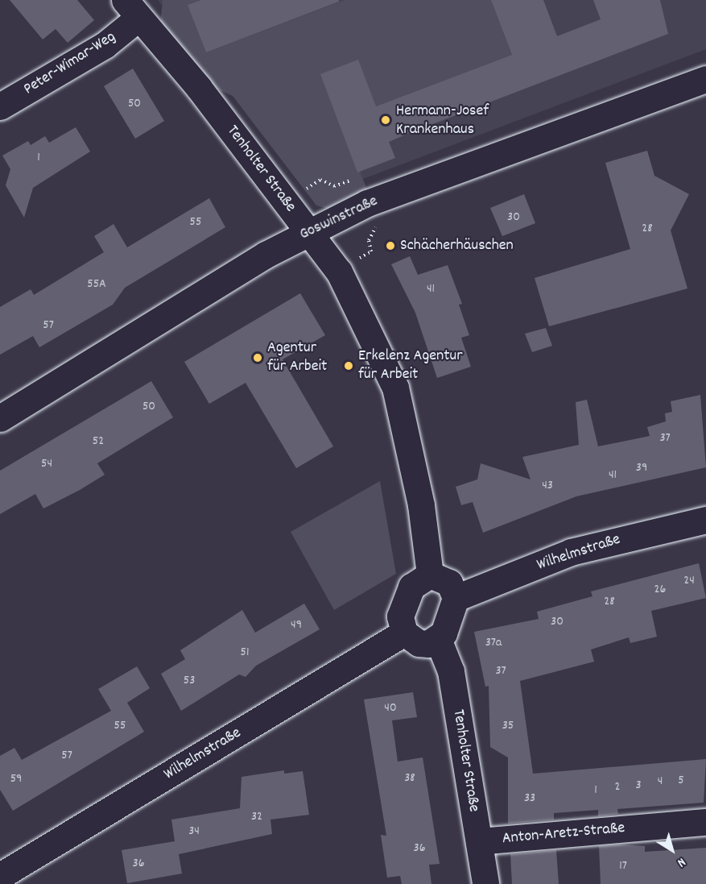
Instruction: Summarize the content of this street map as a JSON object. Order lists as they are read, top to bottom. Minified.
{"streets":{"street":["Peter-Wimar-Weg","Tenholter Straße","Goswinstraße","Wilhelmstraße","Anton-Aretz-Straße"]},"crossings":[["Peter-Wimar-Weg","Tenholter Straße"],["Tenholter Straße","Goswinstraße"],["Tenholter Straße","Wilhelmstraße"],["Tenholter Straße","Anton-Aretz-Straße"]],"places":["Hermann-Josef Krankenhaus","Schächerhäuschen","Agentur für Arbeit","Erkelenz Agentur für Arbeit"],"house_numbers":["50","1","30","55","28","55A","41","57","50","37","52","54","39","41","43","24","26","28","30","49","37a","51","37","53","40","55","35","57","38","59","5","4","3","2","1","33","32","34","36","36","17"],"north":"bottom right"}
